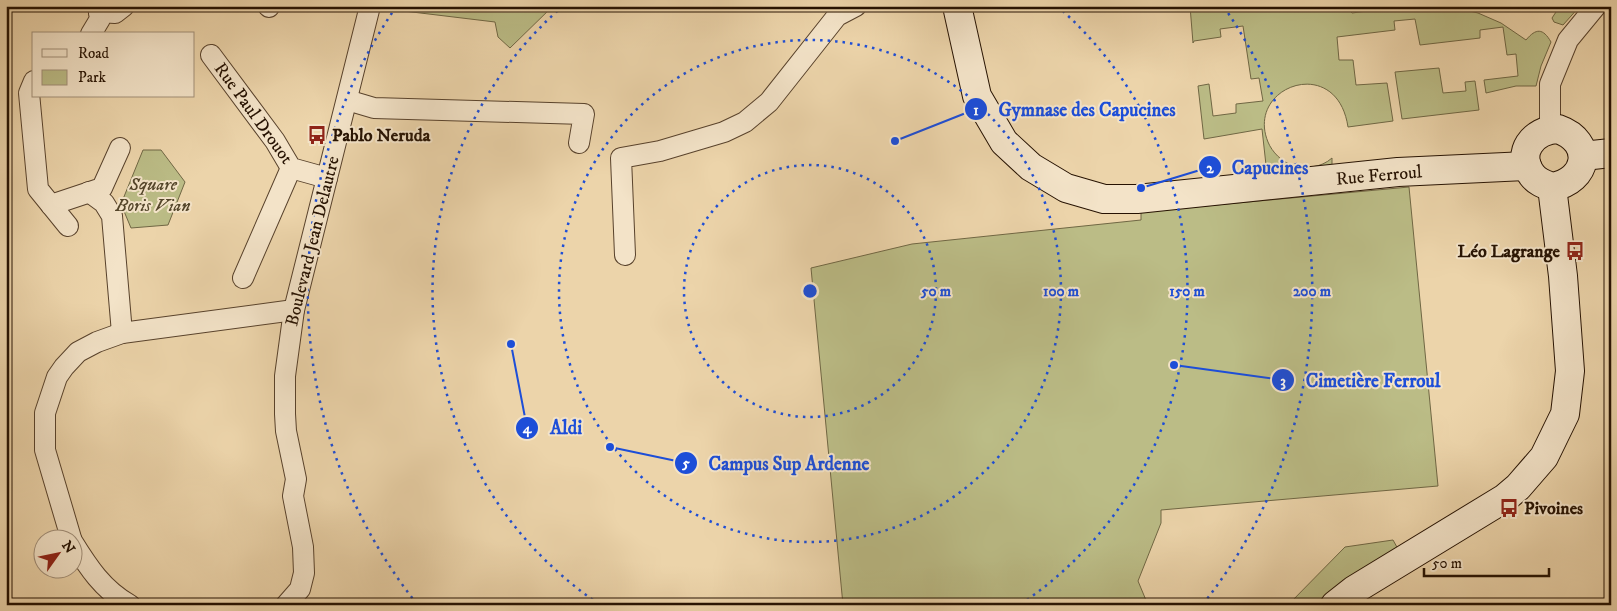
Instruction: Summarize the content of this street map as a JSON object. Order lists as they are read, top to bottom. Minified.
{"streets":{"street":["Rue Paul Drouot","Rue Ferroul","Boulevard Jean Delautre"]},"crossings":[["Rue Paul Drouot","Boulevard Jean Delautre"]],"parks":["Square Boris Vian"],"places":{"bus stop":["Pablo Neruda","Léo Lagrange","Pivoines"],"other":["Gymnase des Capucines","Capucines","Aldi","Cimetière Ferroul","Campus Sup Ardenne"]},"legend":["Road","Park"],"scale_bar":"50 m","north":"top right","rings":["50 m","100 m","150 m","200 m"]}
